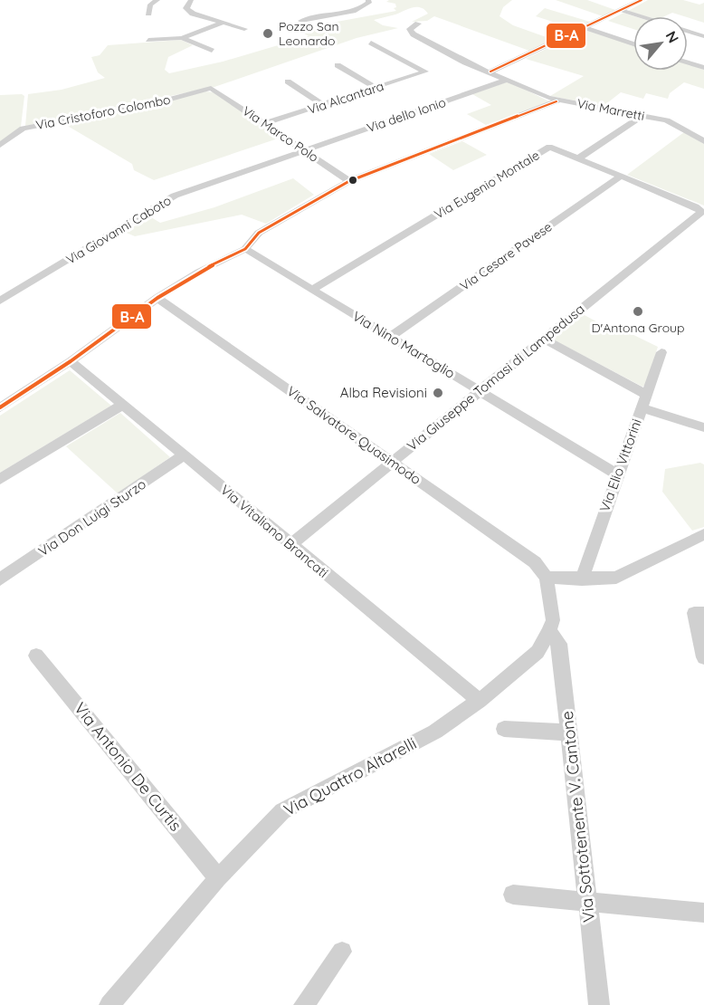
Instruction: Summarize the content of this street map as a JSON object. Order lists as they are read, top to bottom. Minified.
{"streets":{"street":["Via Alcantara","Via Marretti","Via Cristoforo Colombo","Via dello Ionio","Via Marco Polo","Via Eugenio Montale","Via Giovanni Caboto","Via Cesare Pavese","Via Nino Martoglio","Via Giuseppe Tomasi di Lampedusa","Via Salvatore Quasimodo","Via Elio Vittorini","Via Don Luigi Sturzo","Via Vitaliano Brancati","Via Antonio De Curtis","Via Quattro Altarelli","Via Sottotenente V. Cantone"]},"crossings":[["Via Alcantara","Via Marco Polo"],["Via Marretti","Via dello Ionio"],["Via Cristoforo Colombo","Via Marco Polo"],["Via dello Ionio","Via Marco Polo"],["Via dello Ionio","Via Giovanni Caboto"],["Via Marco Polo","Via Giovanni Caboto"],["Via Eugenio Montale","Via Cesare Pavese"],["Via Eugenio Montale","Via Nino Martoglio"],["Via Eugenio Montale","Via Giuseppe Tomasi di Lampedusa"],["Via Cesare Pavese","Via Nino Martoglio"],["Via Nino Martoglio","Via Giuseppe Tomasi di Lampedusa"],["Via Nino Martoglio","Via Elio Vittorini"],["Via Giuseppe Tomasi di Lampedusa","Via Salvatore Quasimodo"],["Via Giuseppe Tomasi di Lampedusa","Via Vitaliano Brancati"],["Via Don Luigi Sturzo","Via Vitaliano Brancati"],["Via Vitaliano Brancati","Via Quattro Altarelli"],["Via Antonio De Curtis","Via Quattro Altarelli"],["Via Quattro Altarelli","Via Sottotenente V. Cantone"]],"places":["Pozzo San Leonardo","D'Antona Group","Alba Revisioni"],"lines":["transit line B-A"],"north":"top right"}
